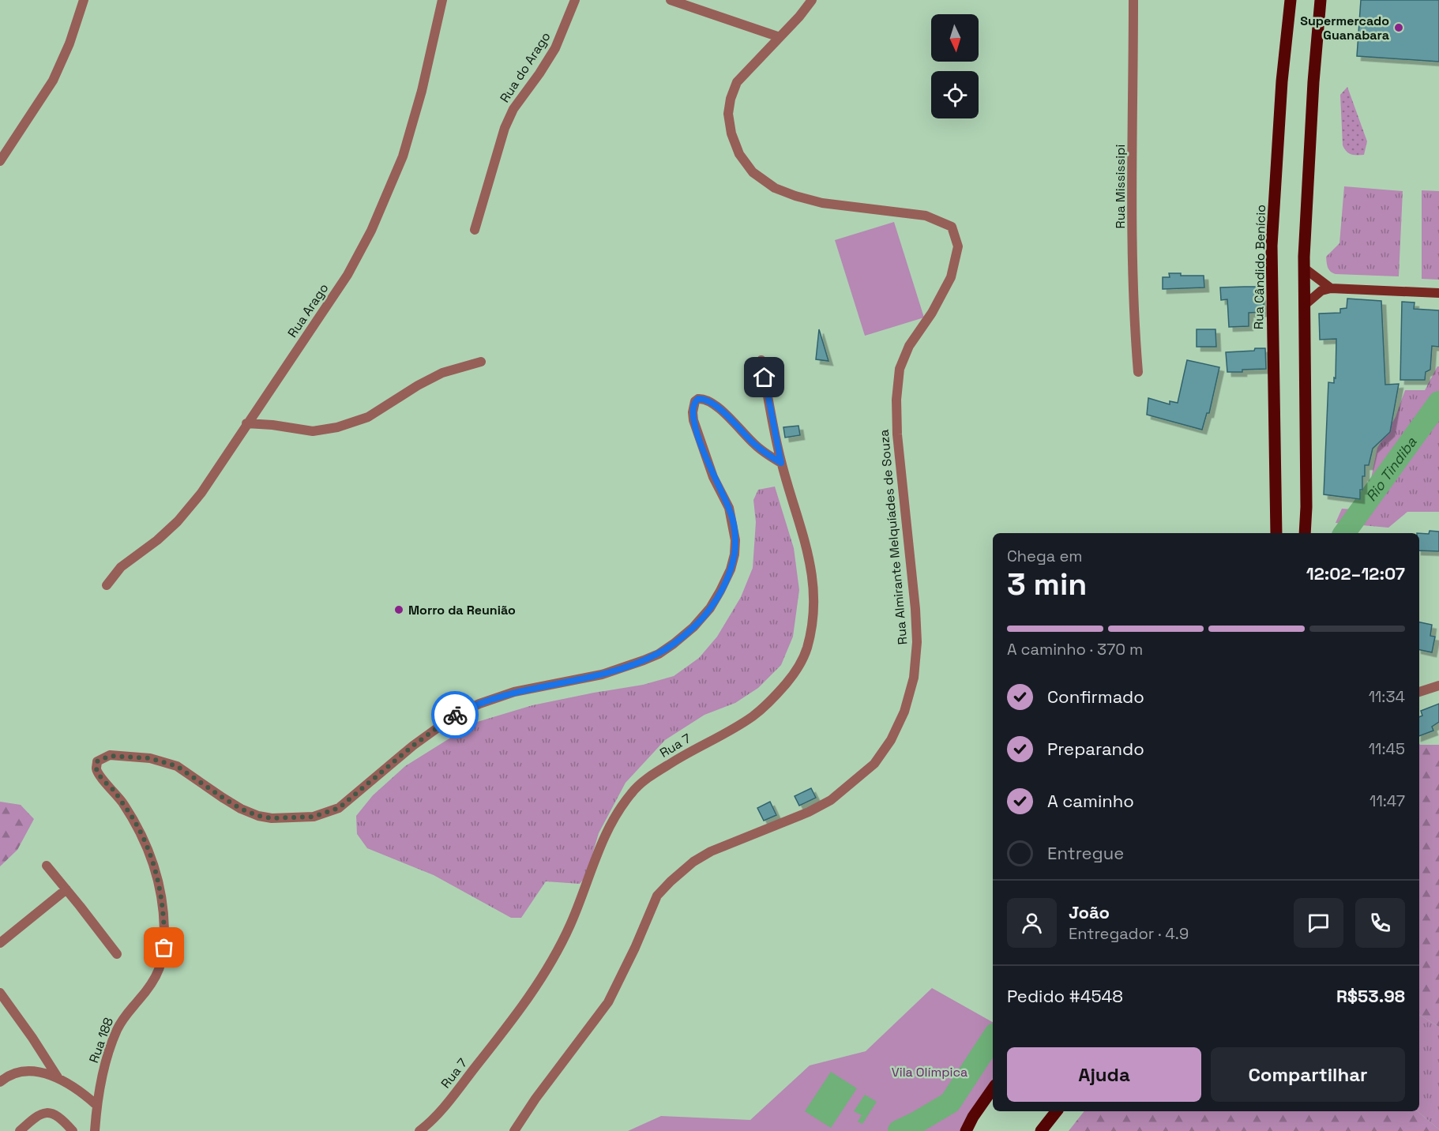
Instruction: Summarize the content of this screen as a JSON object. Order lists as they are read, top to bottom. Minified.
{"streets":{"main road":["Rua Cândido Benício"],"street":["Rua do Arago","Rua Mississipi","Rua Arago","Rua Almirante Melquíades de Souza","Rua 7","Rua 188"]},"crossings":[["Rua 7","Rua 188"]],"water":["Rio Tindiba"],"parks":["Vila Olímpica"],"places":["Supermercado Guanabara","Morro da Reunião"],"north":"bottom","page":{"heading":["3 min","Chega em","12:02–12:07"],"panel":["João","Entregador · 4.9","Pedido #4548","R$53.98"],"bar":"A caminho · 370 m","list":[["Confirmado","11:34"],["Preparando","11:45"],["A caminho","11:47"],"Entregue"],"buttons":["Ajuda","Compartilhar"]}}
